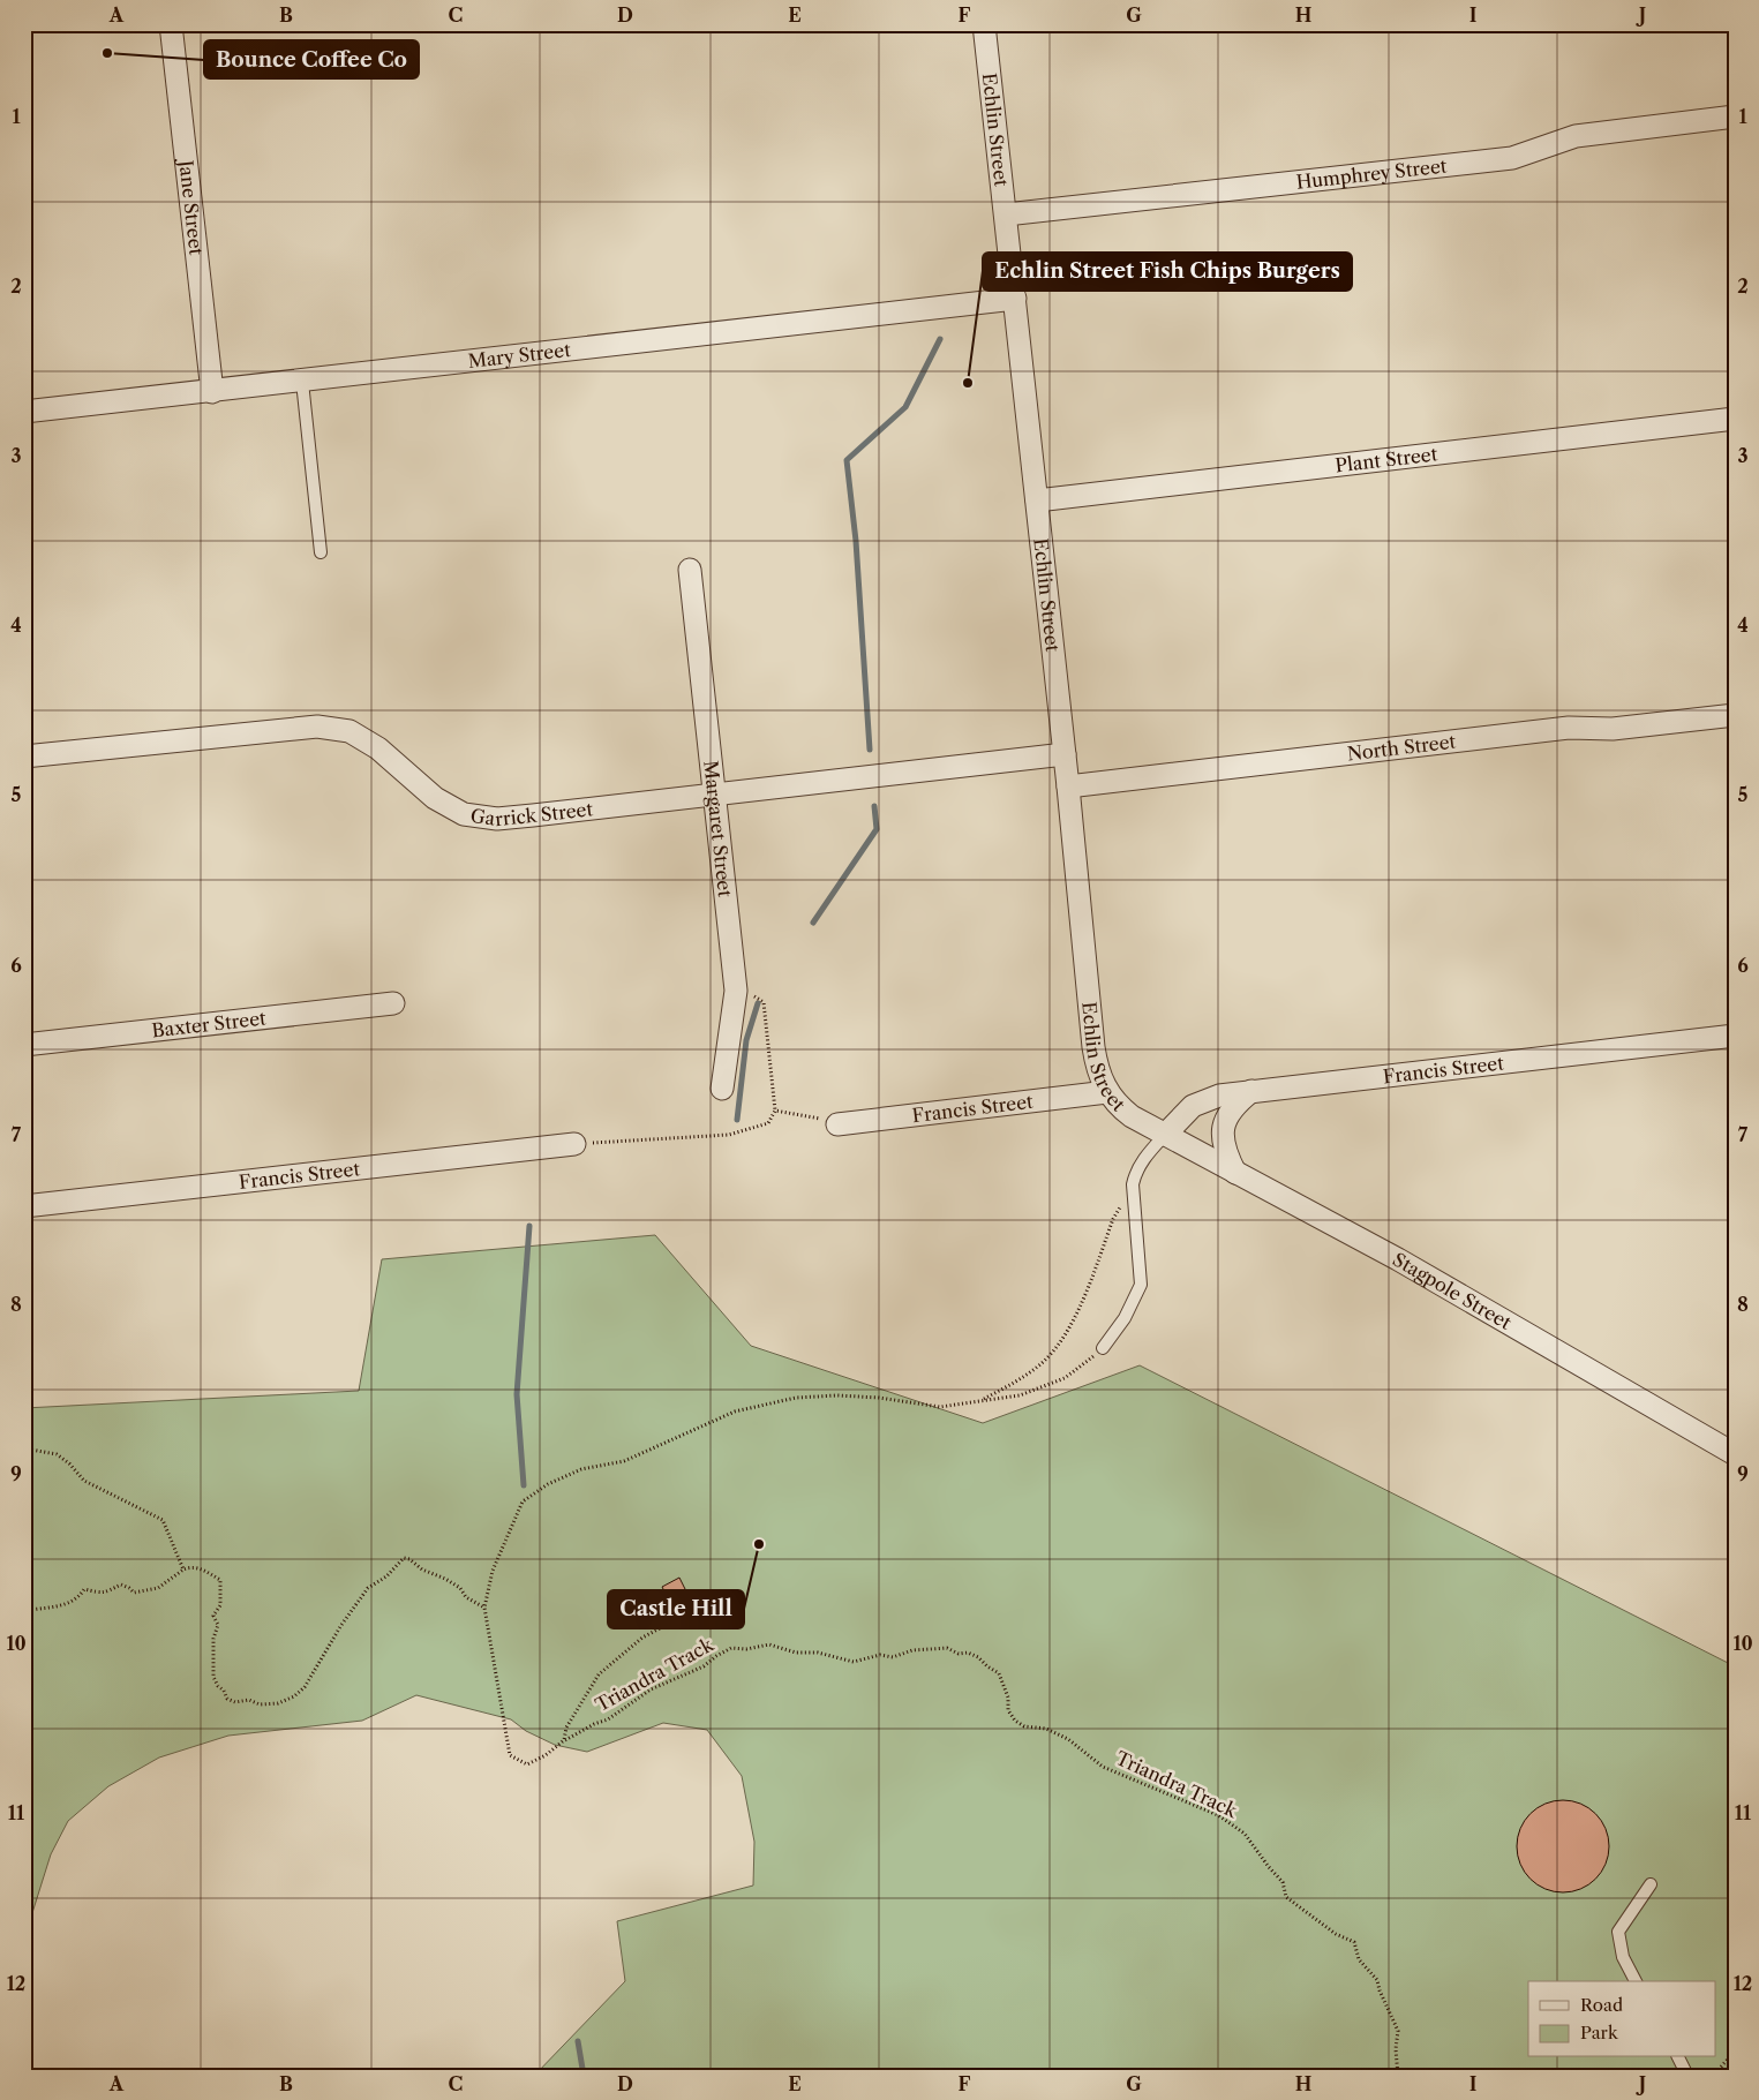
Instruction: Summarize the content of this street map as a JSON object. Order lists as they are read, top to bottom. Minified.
{"streets":{"street":["Echlin Street","Humphrey Street","Jane Street","Mary Street","Plant Street","North Street","Garrick Street","Margaret Street","Baxter Street","Francis Street","Stagpole Street"],"path":["Triandra Track"]},"crossings":[["Echlin Street","Humphrey Street"],["Echlin Street","Mary Street"],["Echlin Street","Plant Street"],["Echlin Street","North Street"],["Echlin Street","Garrick Street"],["Echlin Street","Francis Street"],["Echlin Street","Stagpole Street"],["Jane Street","Mary Street"],["Garrick Street","Margaret Street"],["Francis Street","Stagpole Street"]],"places":["Bounce Coffee Co","Echlin Street Fish Chips Burgers","Castle Hill"],"legend":["Road","Park"],"grid":{"columns":["A","B","C","D","E","F","G","H","I","J"],"rows":["1","2","3","4","5","6","7","8","9","10","11","12"]}}
